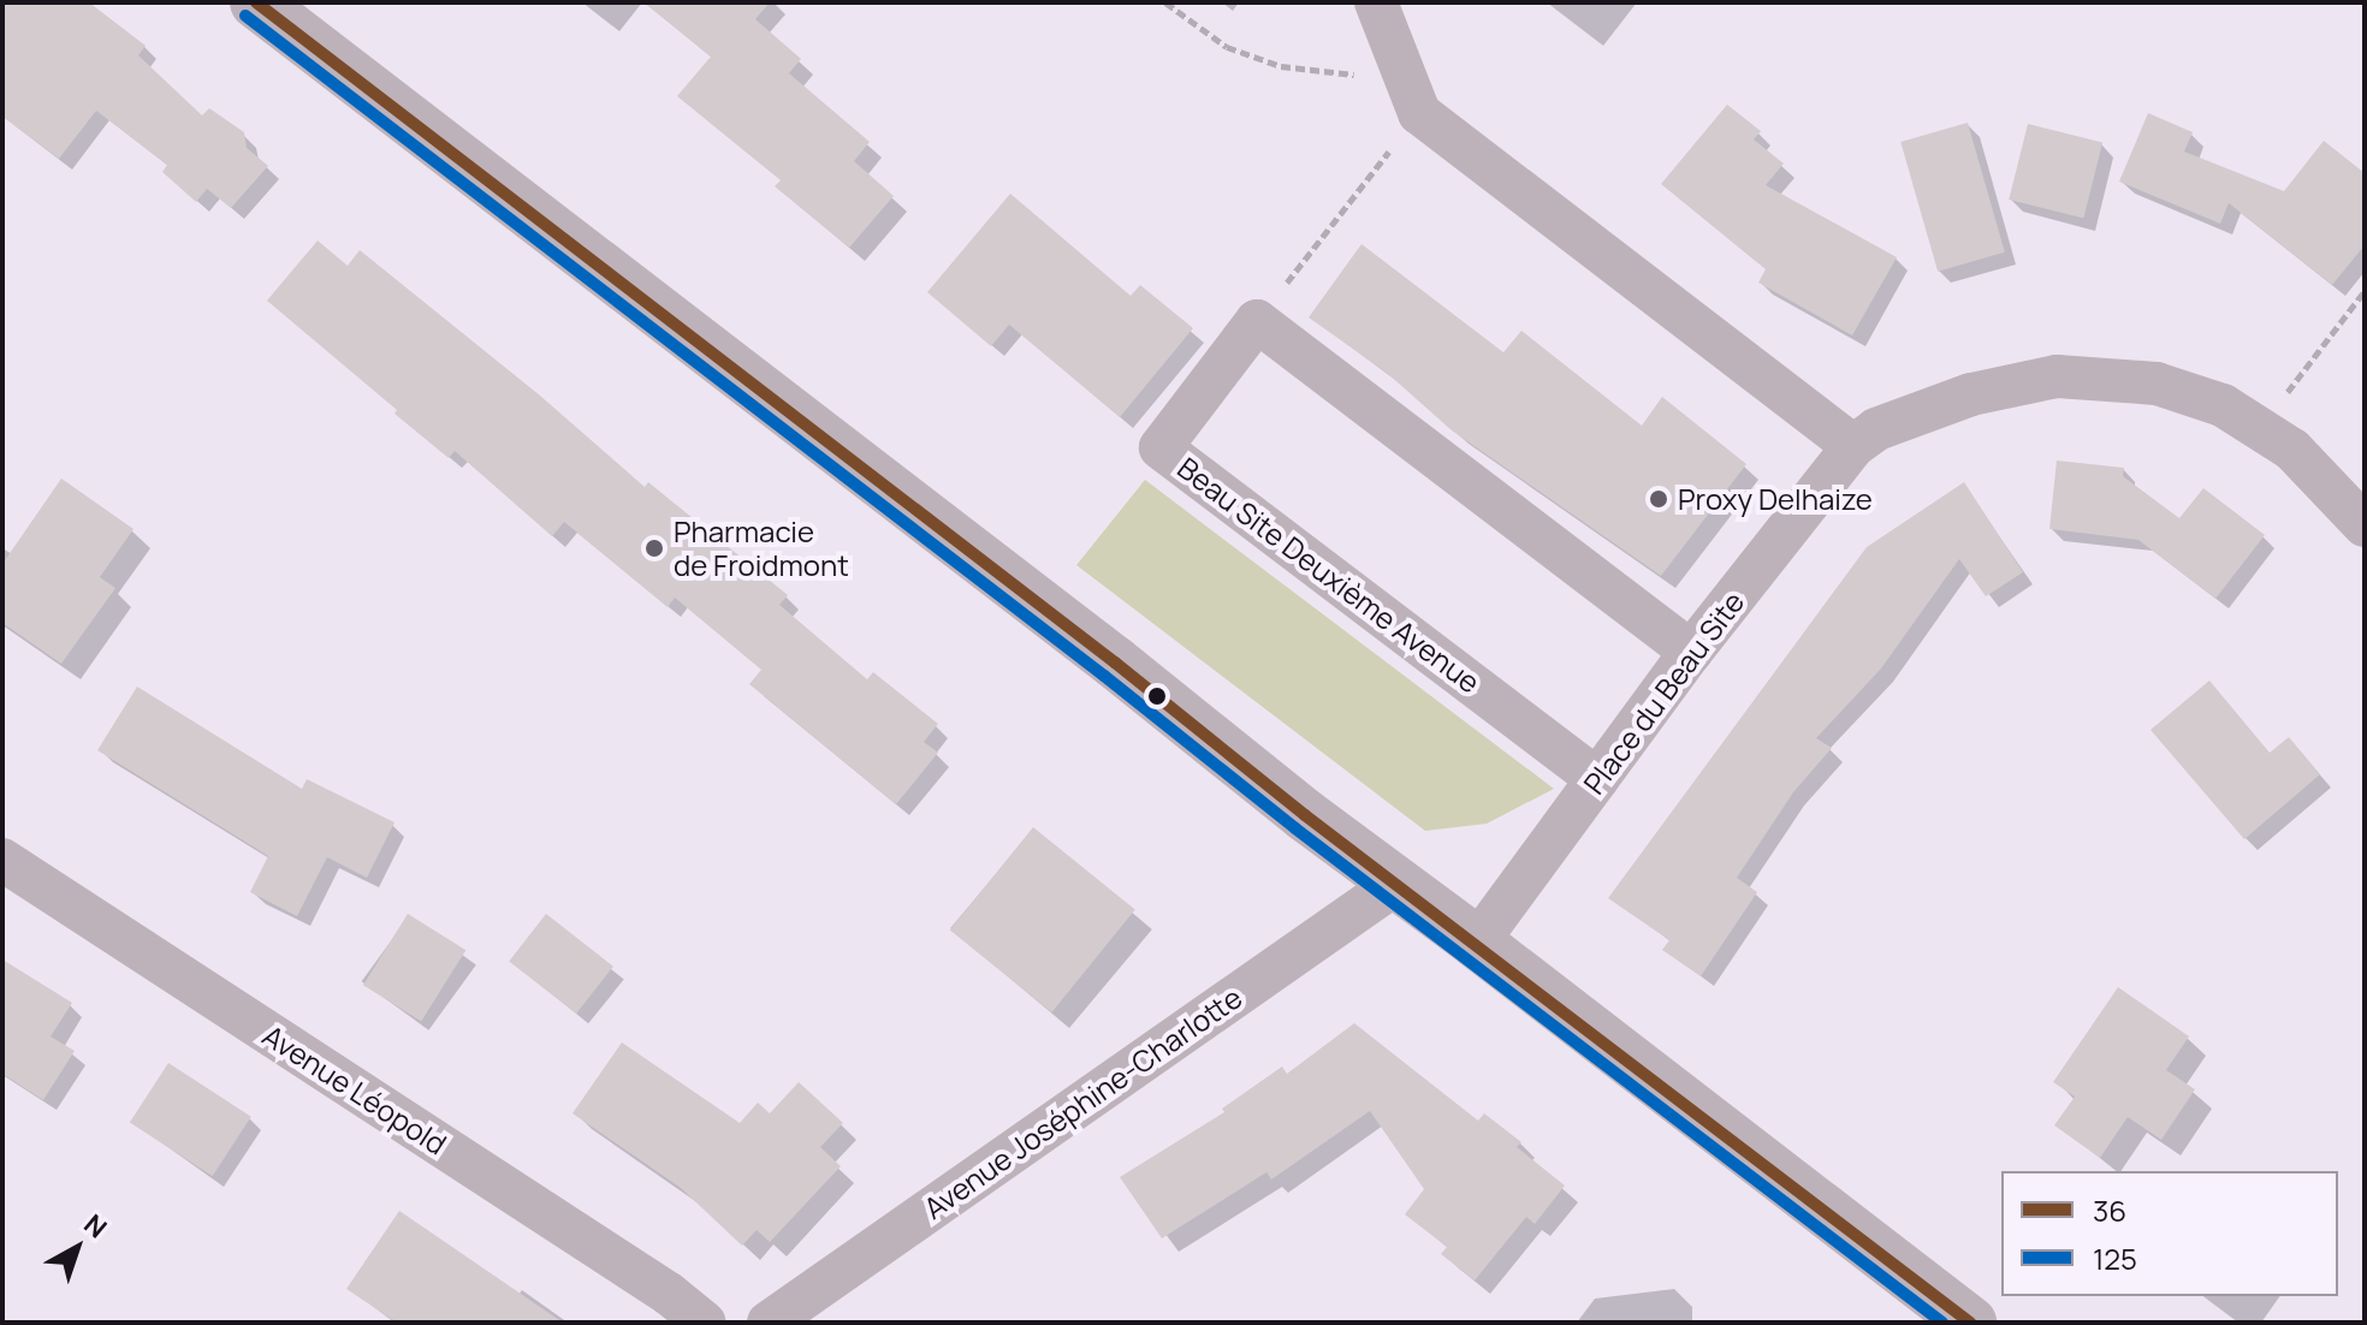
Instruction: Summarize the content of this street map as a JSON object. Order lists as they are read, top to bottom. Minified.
{"streets":{"street":["Beau Site Deuxième Avenue","Place du Beau Site","Avenue Léopold","Avenue Joséphine-Charlotte"]},"crossings":[["Beau Site Deuxième Avenue","Place du Beau Site"]],"places":["Proxy Delhaize","Pharmacie de Froidmont"],"lines":["transit line 36","transit line 125"],"legend":["36","125"],"north":"top right"}
